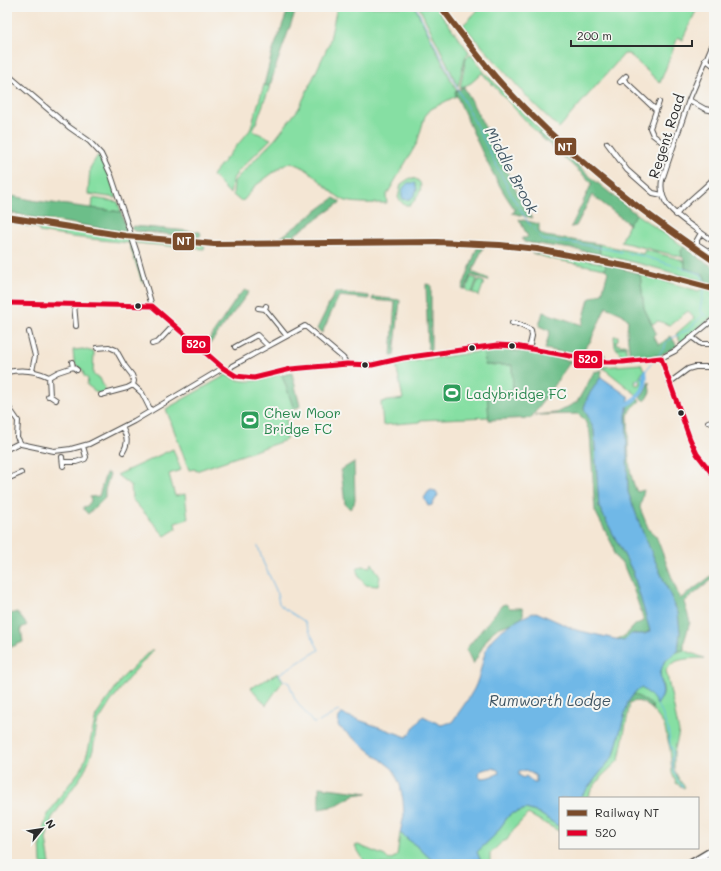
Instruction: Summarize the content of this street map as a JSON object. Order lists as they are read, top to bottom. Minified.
{"streets":{"street":["Regent Road"]},"water":["Middle Brook","Rumworth Lodge"],"places":{"sports":["Ladybridge FC","Chew Moor Bridge FC"]},"lines":["rail line NT","transit line 520"],"legend":["Railway NT","520"],"scale_bar":"200 m","north":"top right"}
